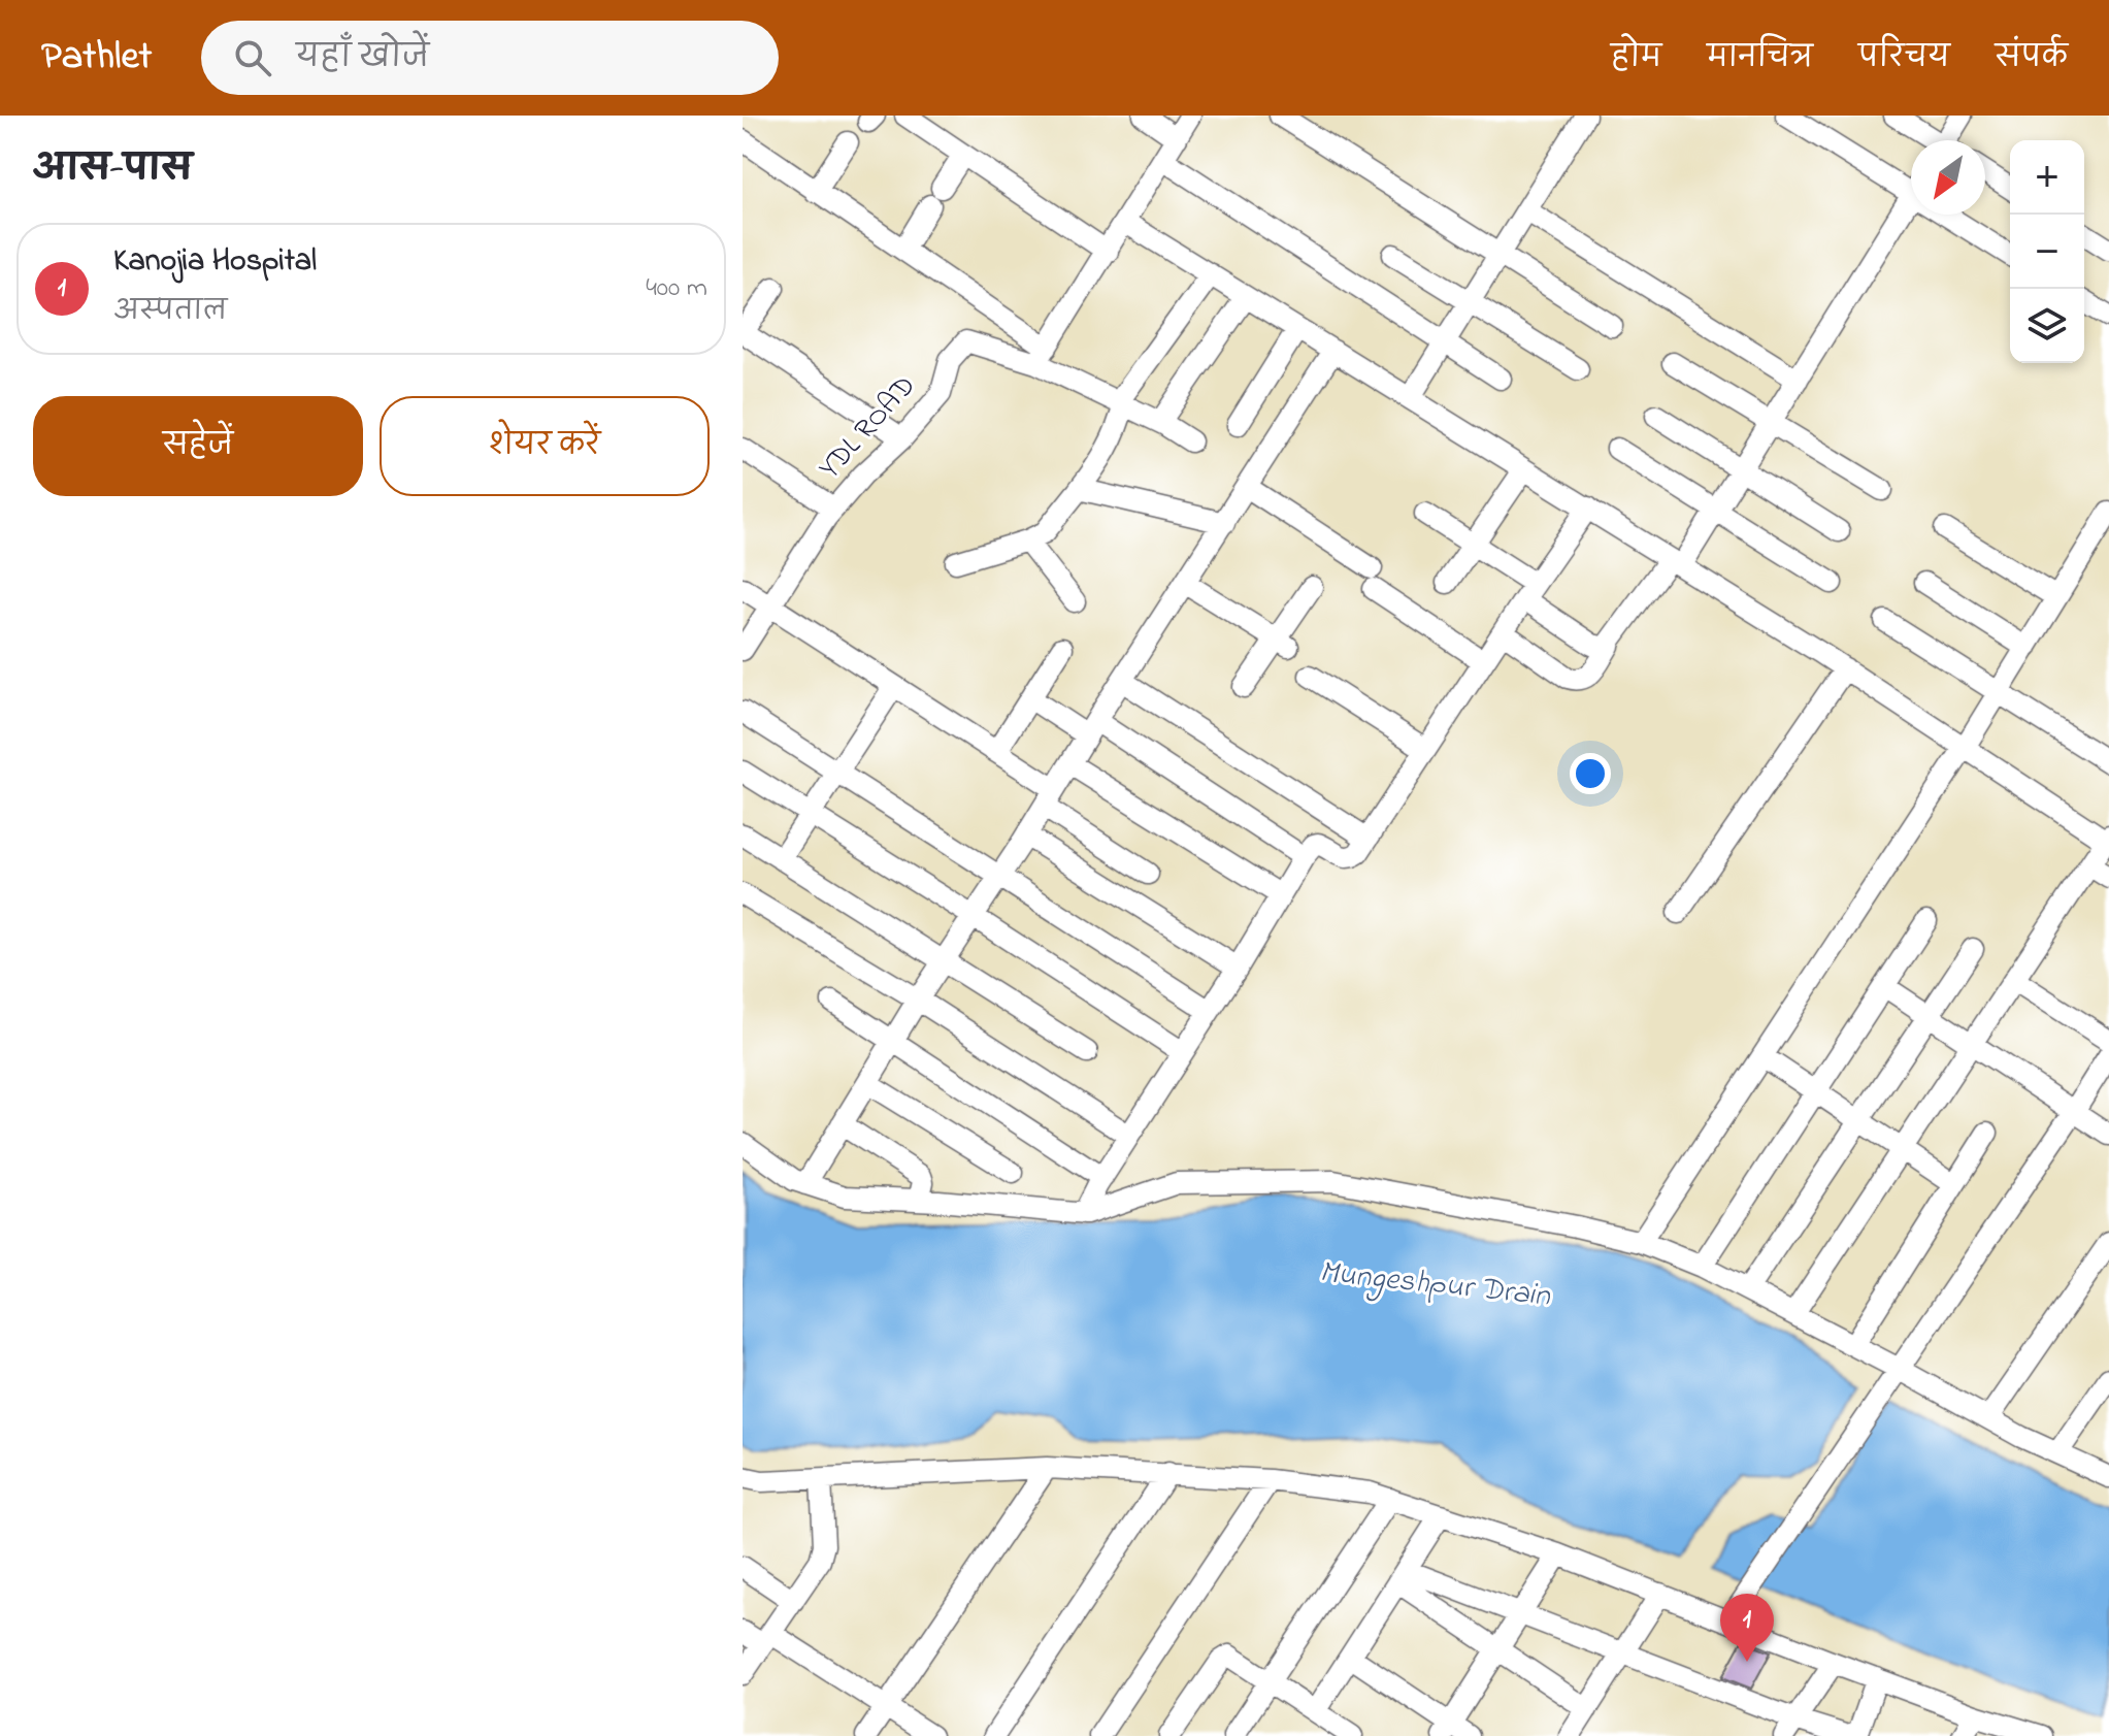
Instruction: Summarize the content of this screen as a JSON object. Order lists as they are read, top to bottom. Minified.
{"streets":{"street":["YDL ROAD"]},"water":["Mungeshpur Drain"],"north":"bottom left","page":{"header":"Pathlet","search":"यहाँ खोजें","nav":["होम","मानचित्र","परिचय","संपर्क"],"heading":"आस-पास","map_buttons":["+","−"],"list":[{"mark":"1","name":"Kanojia Hospital","note":"अस्पताल","value":"400 m"}],"buttons":["सहेजें","शेयर करें"],"pins":"1"}}
